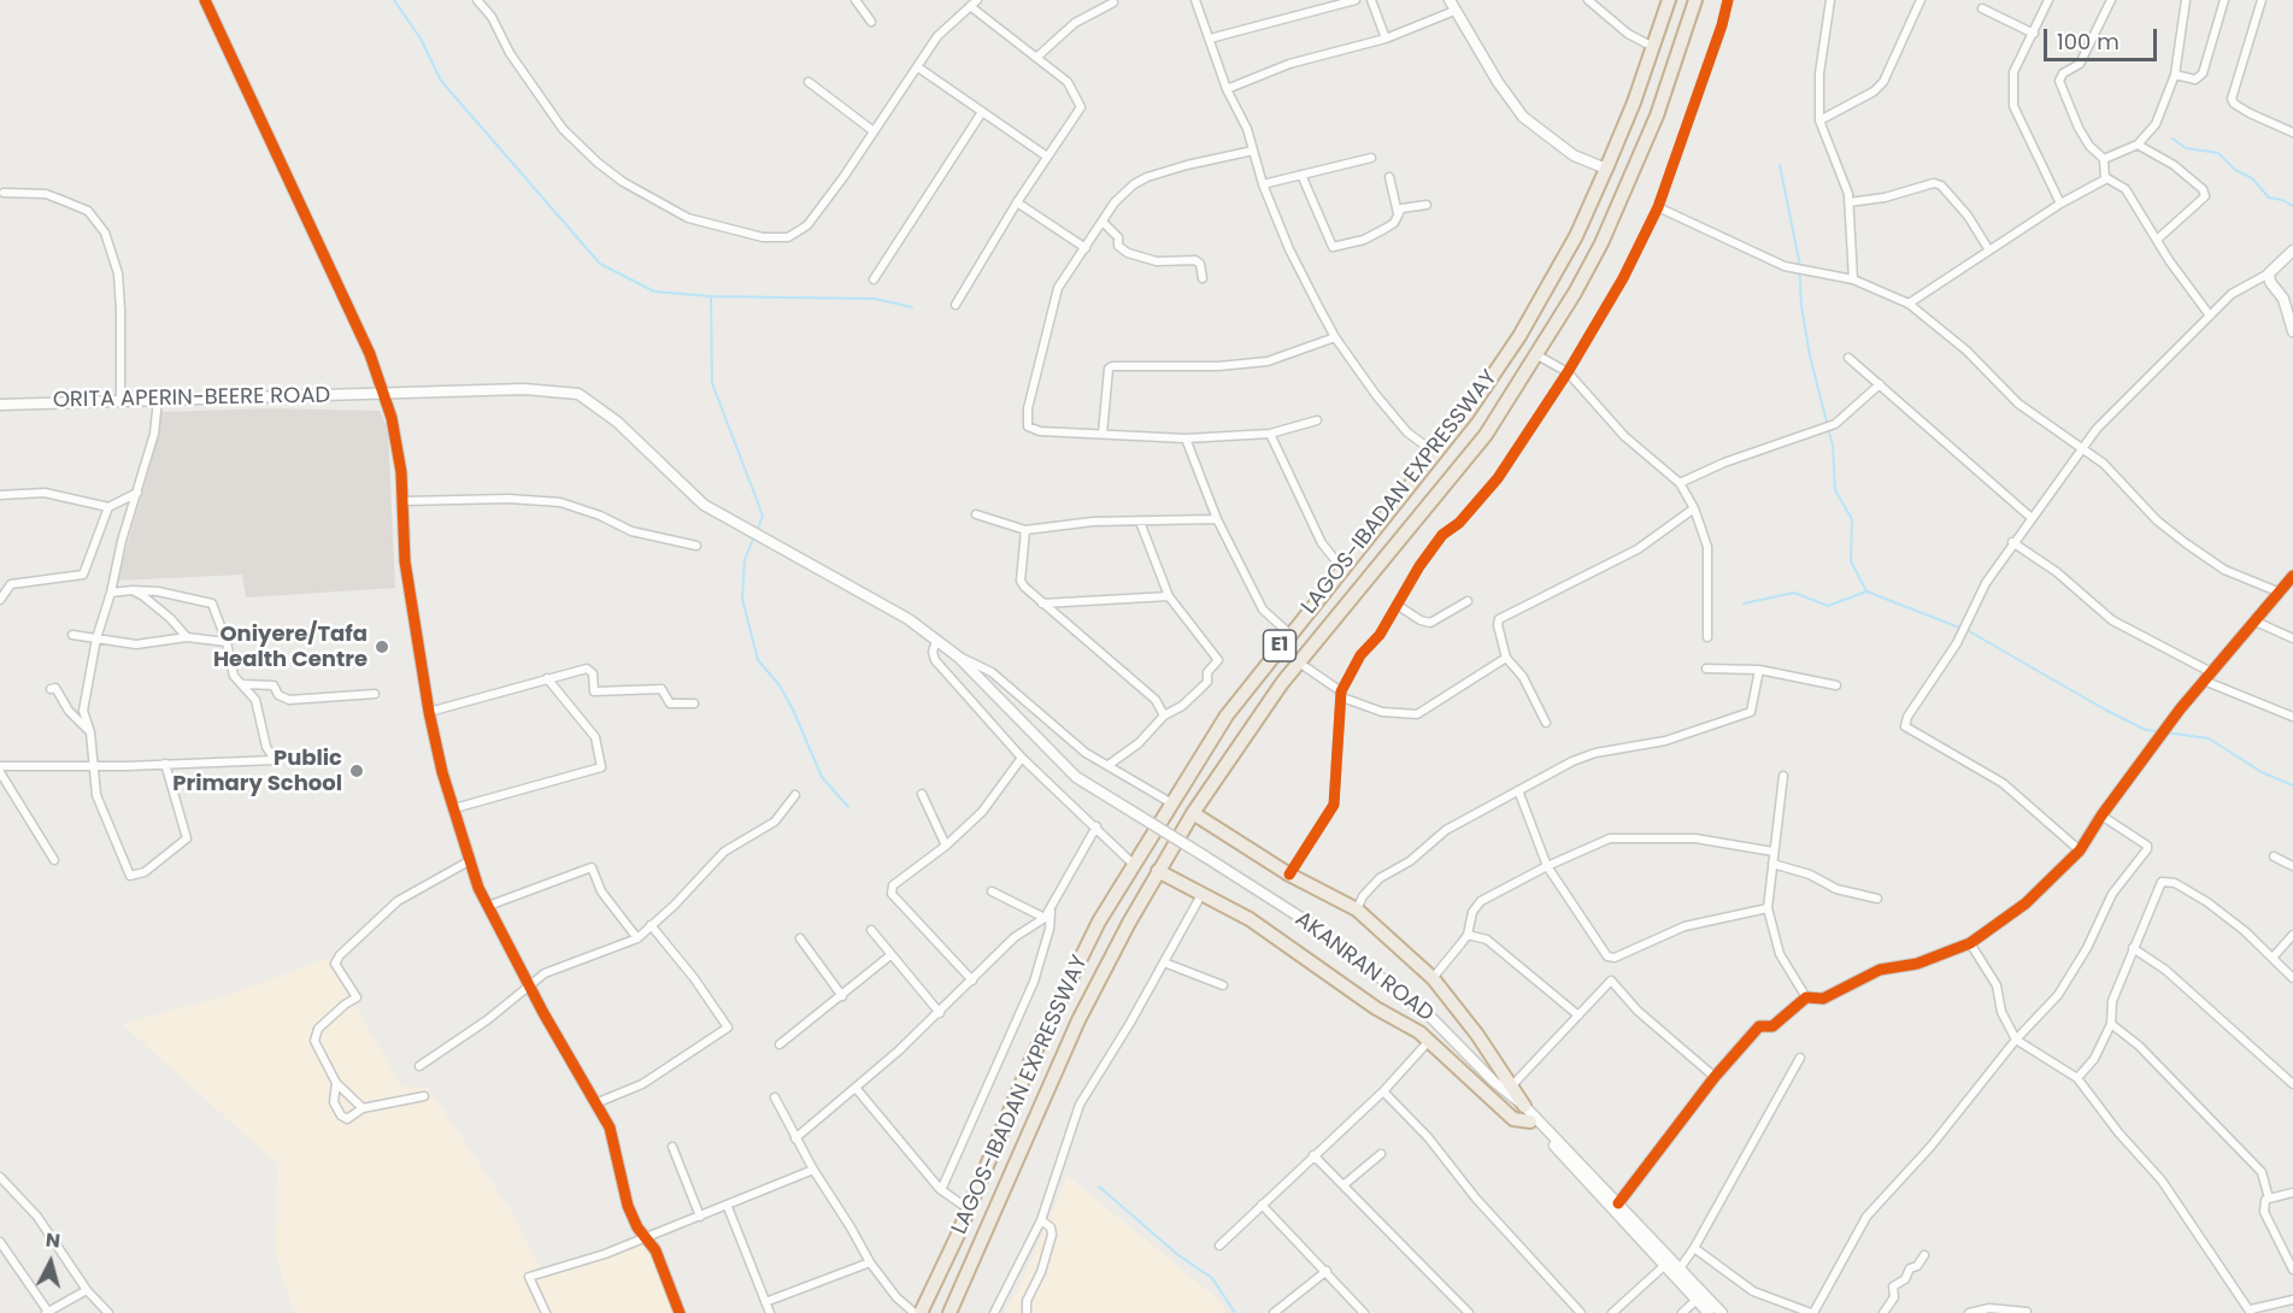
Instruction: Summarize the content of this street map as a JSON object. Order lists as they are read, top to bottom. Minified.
{"streets":{"highway":["LAGOS-IBADAN EXPRESSWAY","E1"],"street":["ORITA APERIN-BEERE ROAD","AKANRAN ROAD"]},"crossings":[["ORITA APERIN-BEERE ROAD","AKANRAN ROAD"]],"places":["Oniyere/Tafa Health Centre","Public Primary School"],"scale_bar":"100 m","north":"top"}
